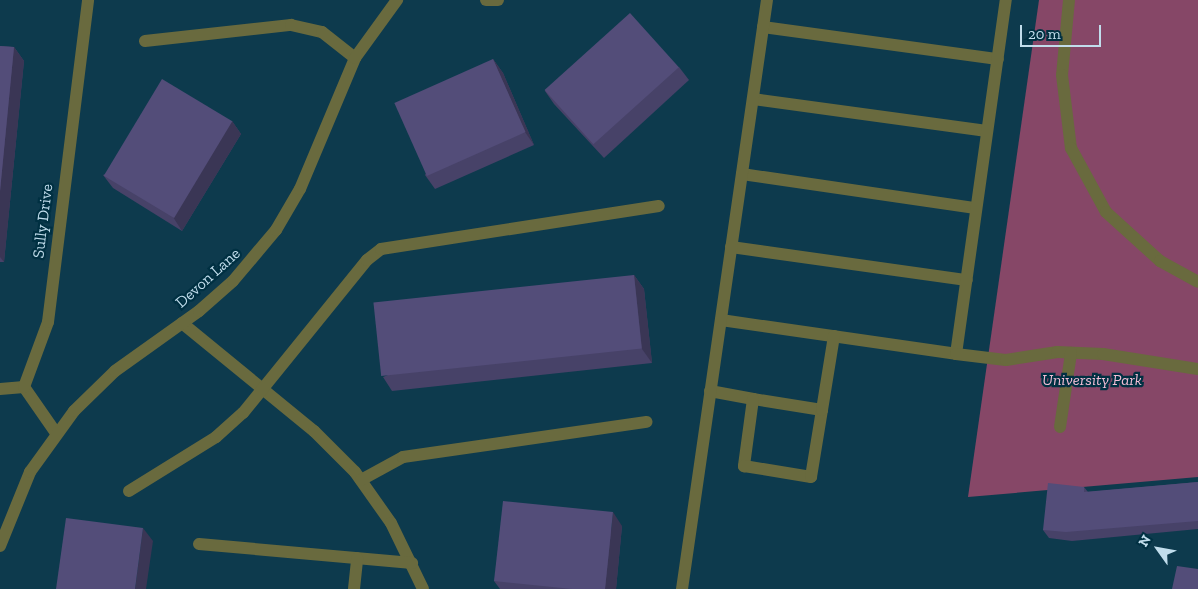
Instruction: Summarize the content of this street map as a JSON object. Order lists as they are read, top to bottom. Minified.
{"streets":{"street":["Sully Drive","Devon Lane"]},"parks":["University Park"],"scale_bar":"20 m","north":"top left"}
